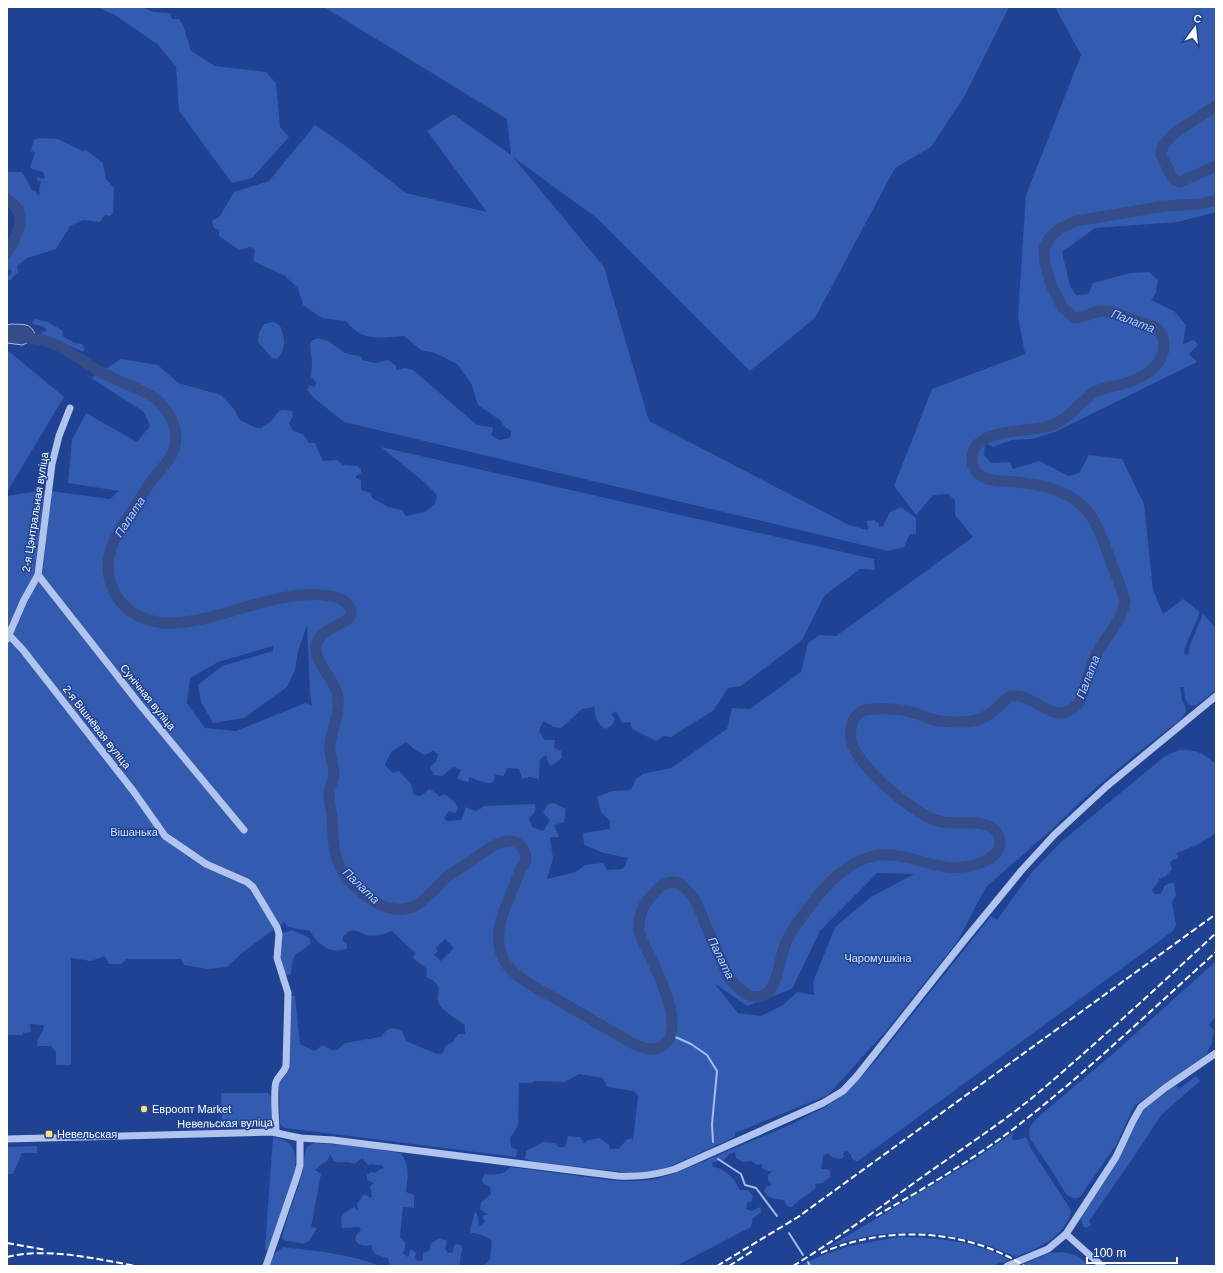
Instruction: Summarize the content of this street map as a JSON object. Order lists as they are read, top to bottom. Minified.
{"streets":{"street":["2-я Цэнтральная вуліца","Сунічная вуліца","2-я Вішнёвая вуліца","Невельская вуліца"]},"crossings":[["2-я Цэнтральная вуліца","Сунічная вуліца"],["2-я Цэнтральная вуліца","2-я Вішнёвая вуліца"],["2-я Вішнёвая вуліца","Невельская вуліца"]],"water":["Палата"],"parks":["Вішанька","Чаромушкіна"],"places":{"other":["Евроопт Market"],"transit":["Невельская"]},"scale_bar":"100 m","north":"top"}
